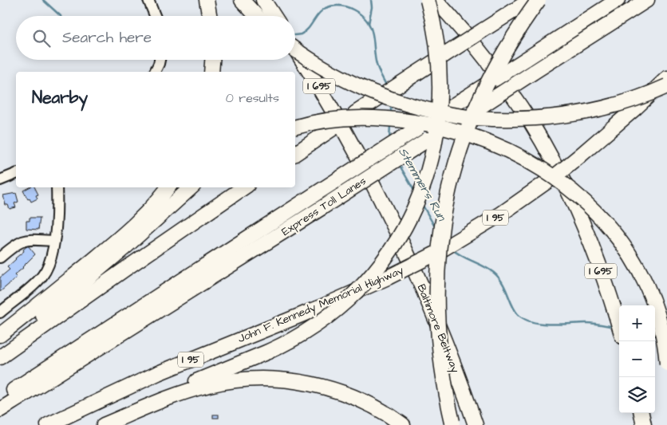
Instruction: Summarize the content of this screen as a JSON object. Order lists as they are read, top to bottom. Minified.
{"streets":{"highway":["I 695","Express Toll Lanes","I 95","John F. Kennedy Memorial Highway","Baltimore Beltway"]},"water":["Stemmers Run"],"page":{"search":"Search here","heading":["Nearby","0 results"],"map_buttons":["+","−"]}}
